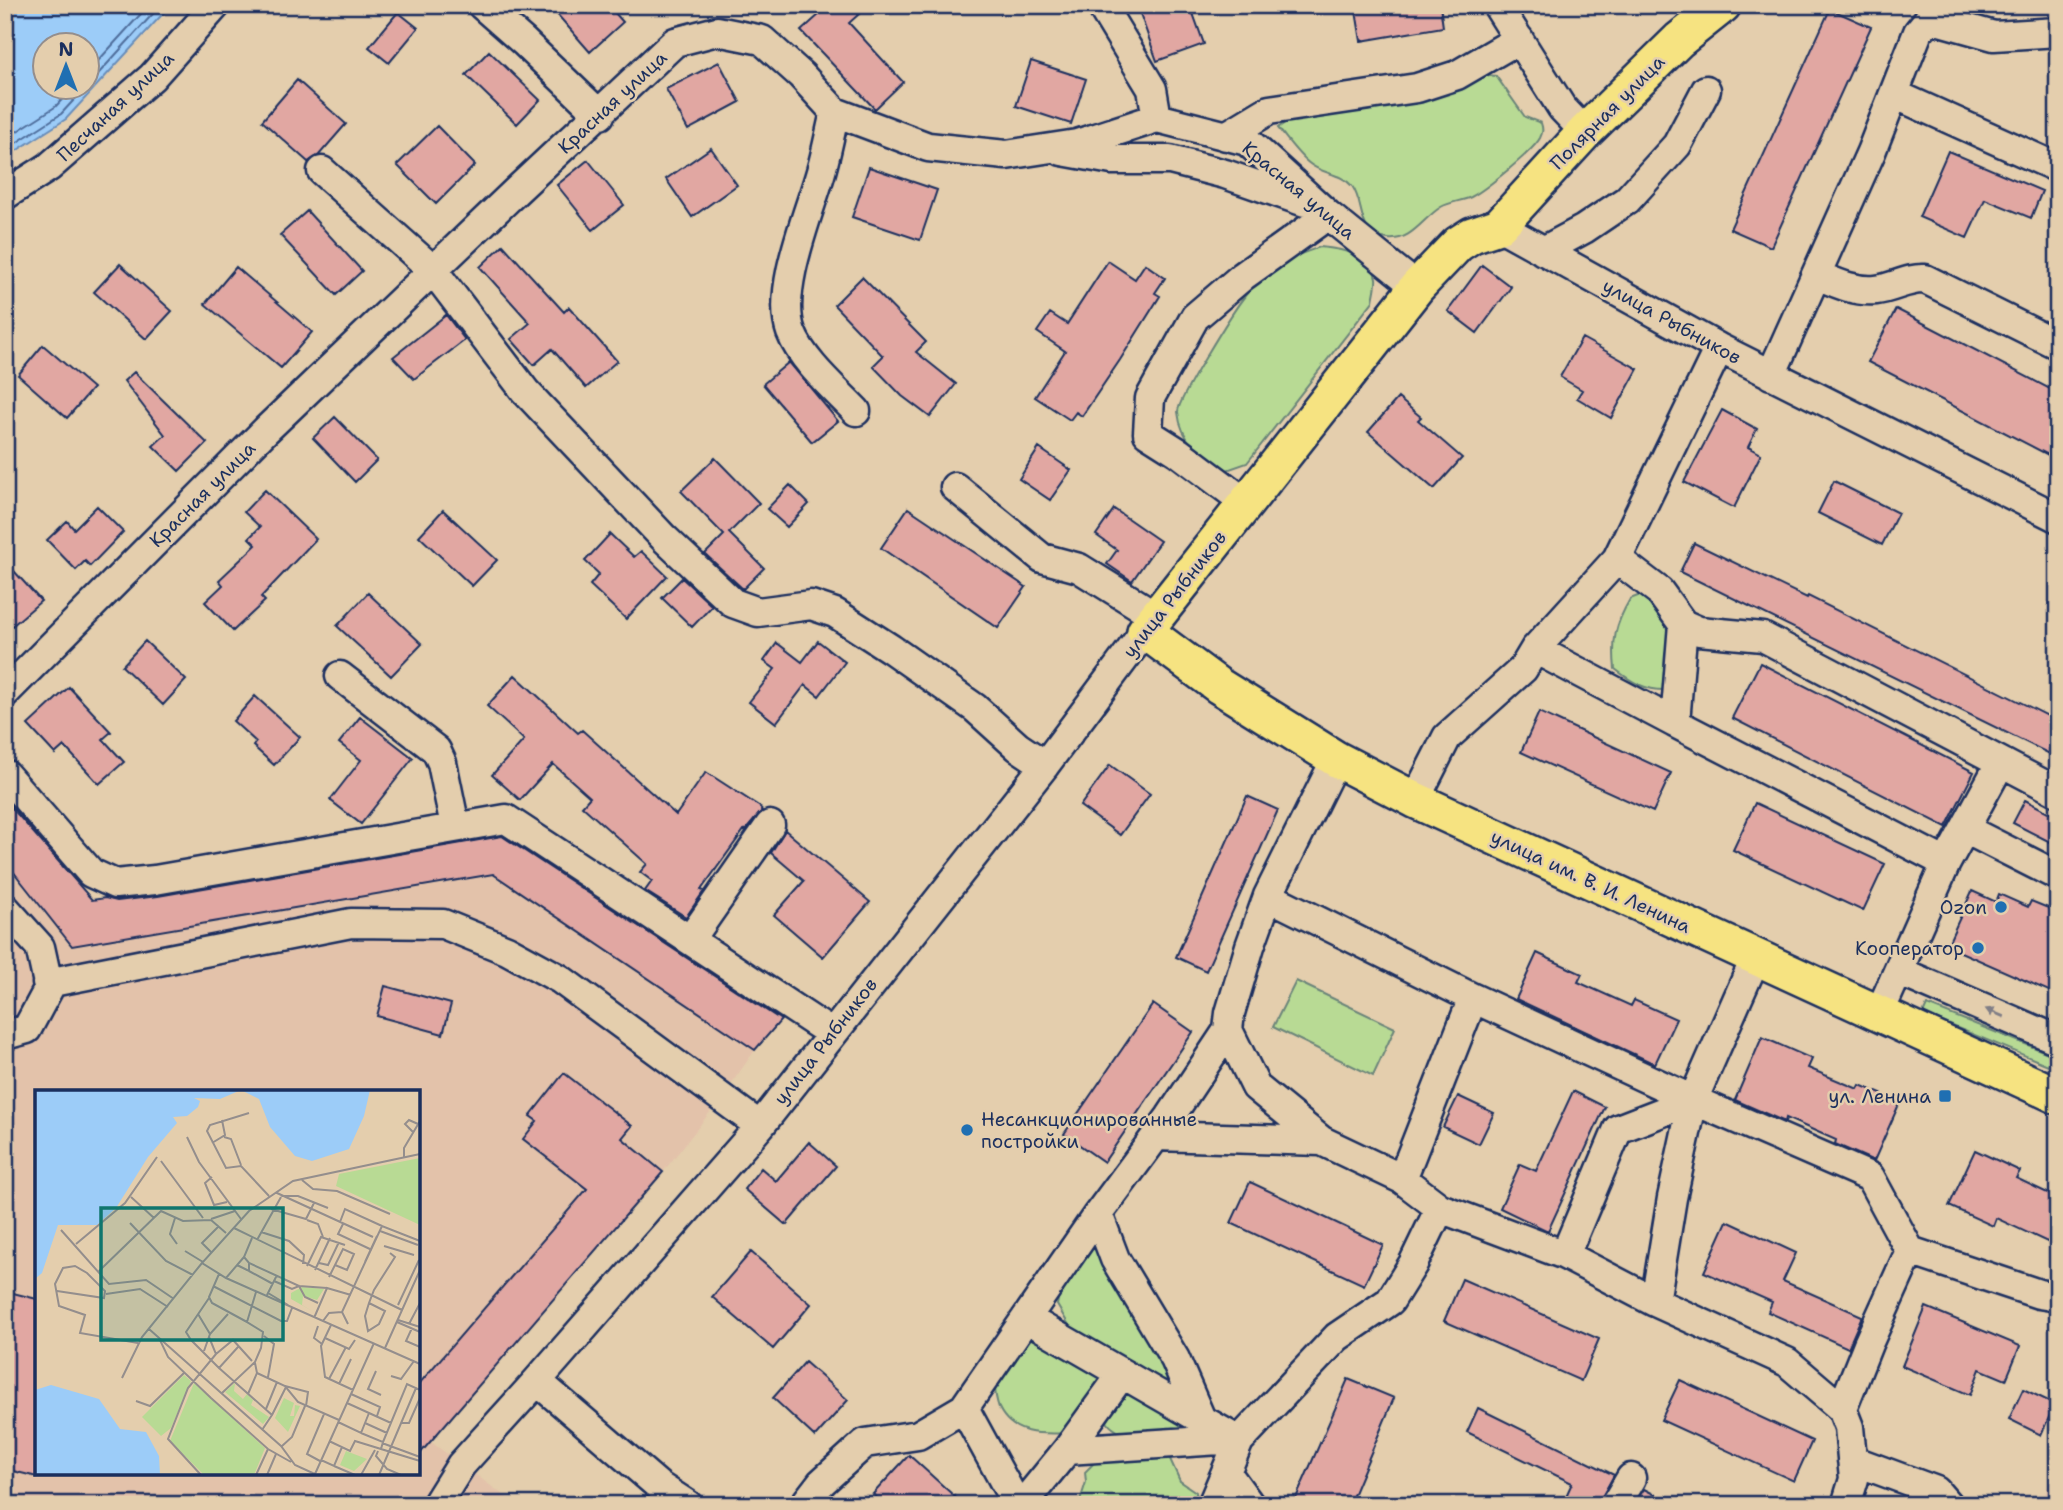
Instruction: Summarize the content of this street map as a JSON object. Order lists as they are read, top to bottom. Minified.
{"streets":{"main road":["Полярная улица","улица Рыбников","улица им. В. И. Ленина"],"street":["Красная улица","Песчаная улица"]},"crossings":[["Красная улица","улица Рыбников"],["Полярная улица","улица Рыбников"],["улица Рыбников","улица им. В. И. Ленина"]],"places":{"other":["Ozon","Кооператор","Несанкционированные постройки"],"transit":["ул. Ленина"]},"north":"top"}
